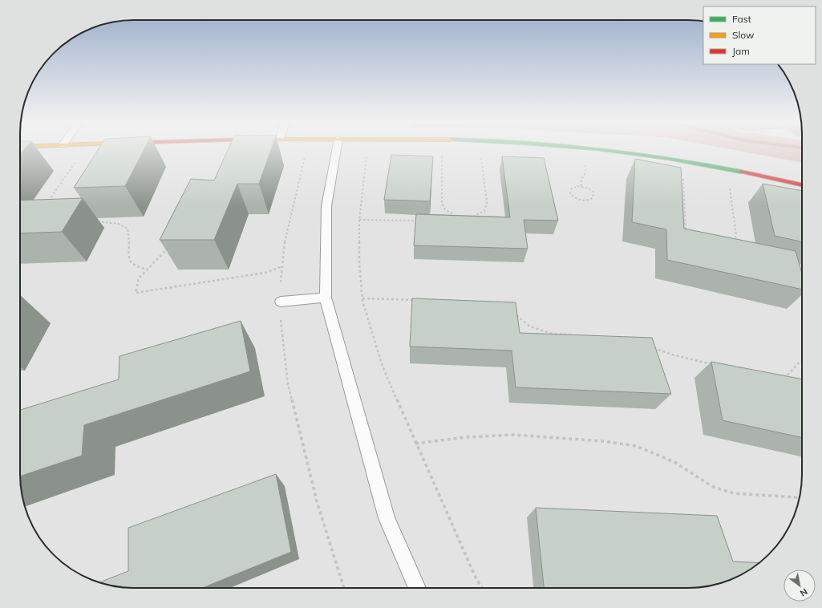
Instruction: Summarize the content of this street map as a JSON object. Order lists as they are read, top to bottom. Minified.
{"legend":["Fast","Slow","Jam"],"north":"bottom right"}
